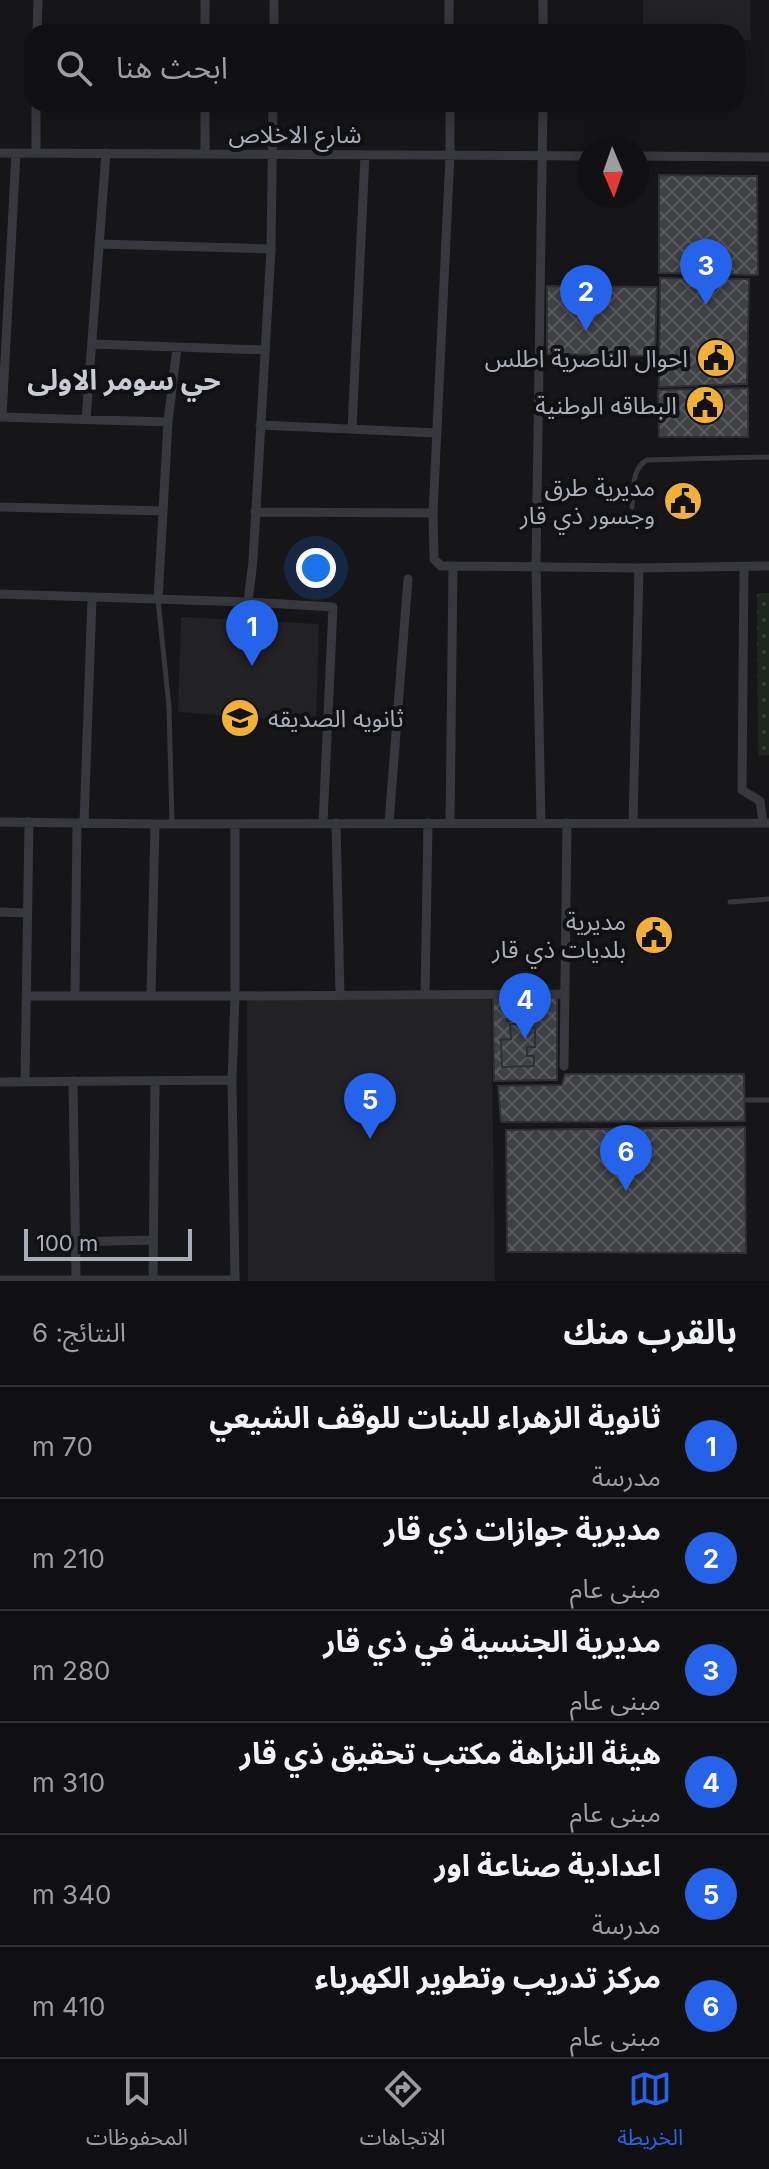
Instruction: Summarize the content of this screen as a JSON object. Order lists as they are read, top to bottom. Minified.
{"streets":{"street":["شارع الاخلاص"]},"districts":["حي سومر الاولى"],"places":{"public building":["احوال الناصرية اطلس","البطاقه الوطنية","مديرية طرق وجسور ذي قار","مديرية بلديات ذي قار"],"school or university":["ثانويه الصديقه"]},"scale_bar":"100 m","north":"bottom","page":{"search":"ابحث هنا","pins":["3","2","1","4","5","6"],"scale":"100 m","heading":["بالقرب منك","النتائج: 6"],"list":[{"mark":"1","name":"ثانوية الزهراء للبنات للوقف الشيعي","note":"مدرسة","value":"70 m"},{"mark":"2","name":"مديرية جوازات ذي قار","note":"مبنى عام","value":"210 m"},{"mark":"3","name":"مديرية الجنسية في ذي قار","note":"مبنى عام","value":"280 m"},{"mark":"4","name":"هيئة النزاهة مكتب تحقيق ذي قار","note":"مبنى عام","value":"310 m"},{"mark":"5","name":"اعدادية صناعة اور","note":"مدرسة","value":"340 m"},{"mark":"6","name":"مركز تدريب وتطوير الكهرباء","note":"مبنى عام","value":"410 m"}],"nav":["الخريطة","الاتجاهات","المحفوظات"]}}
